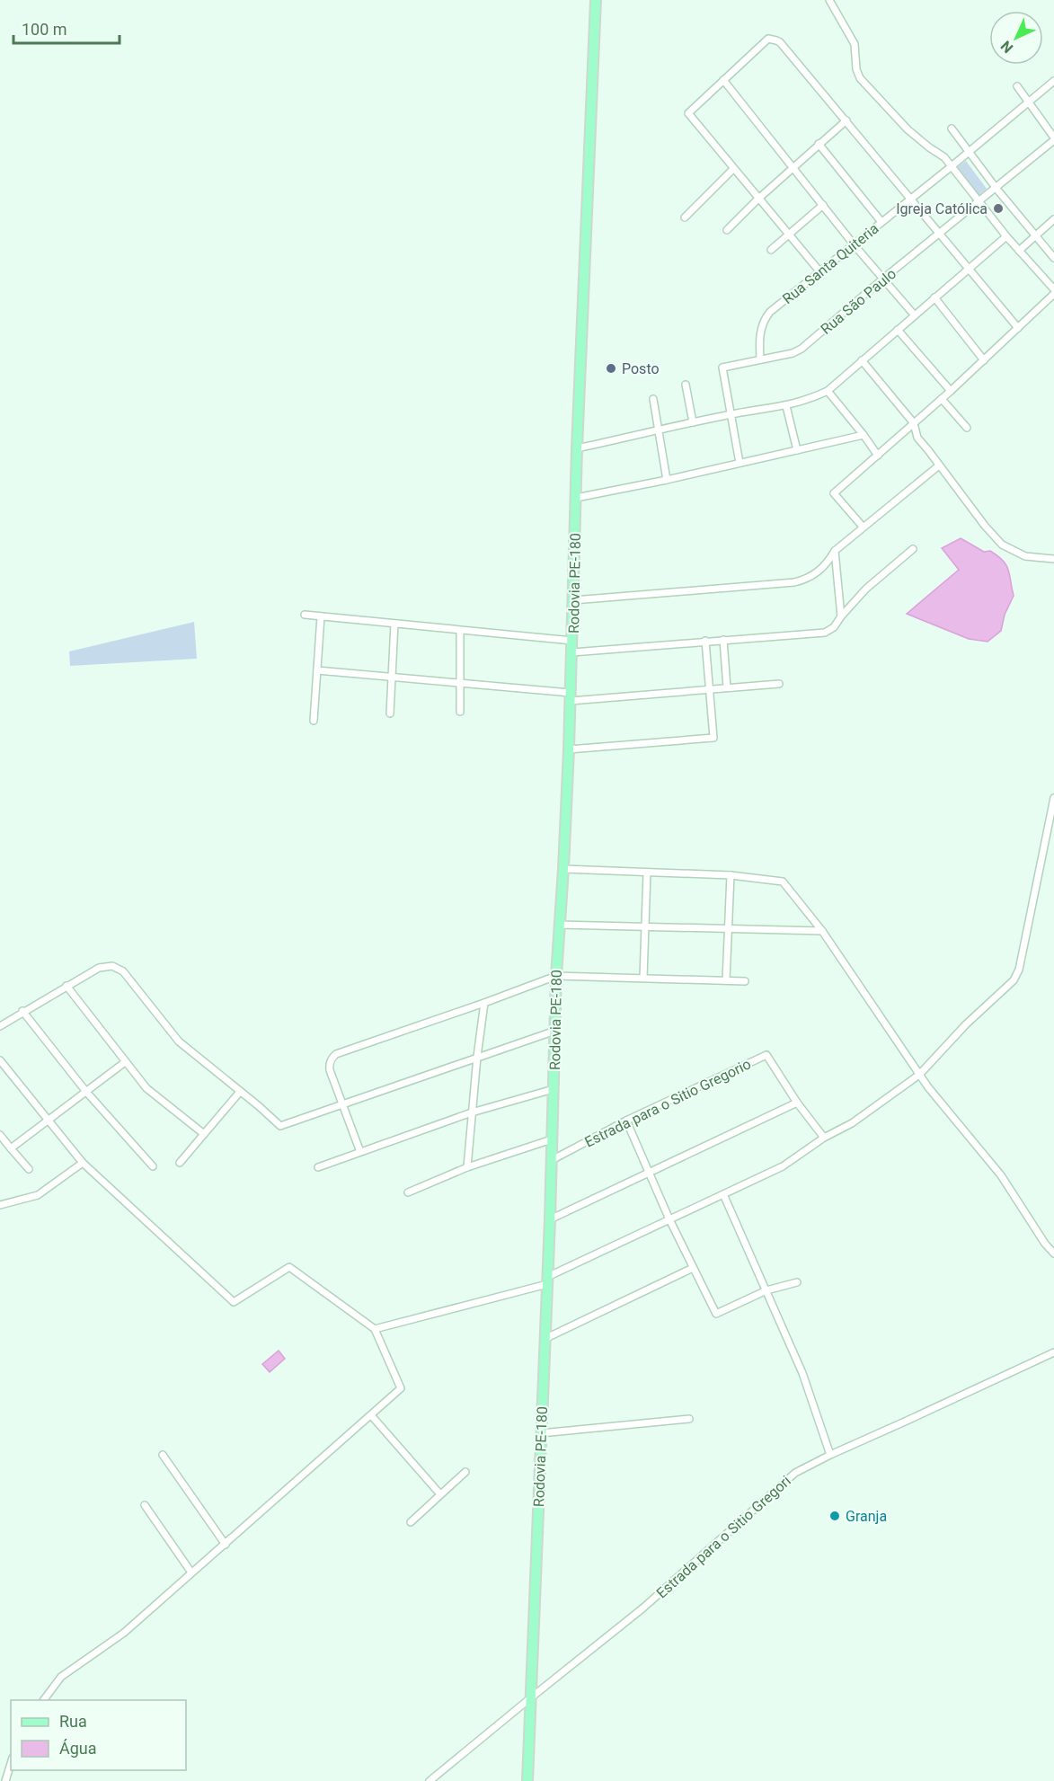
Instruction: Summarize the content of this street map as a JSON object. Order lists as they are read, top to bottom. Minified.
{"streets":{"main road":["Rodovia PE-180"],"street":["Rua Santa Quiteria","Rua São Paulo","Estrada para o Sitio Gregorio","Estrada para o Sitio Gregori"]},"crossings":[["Rua Santa Quiteria","Rua São Paulo"],["Rodovia PE-180","Estrada para o Sitio Gregorio"],["Rodovia PE-180","Estrada para o Sitio Gregori"]],"places":["Igreja Católica","Posto","Granja"],"legend":["Rua","Água"],"scale_bar":"100 m","north":"bottom left"}
